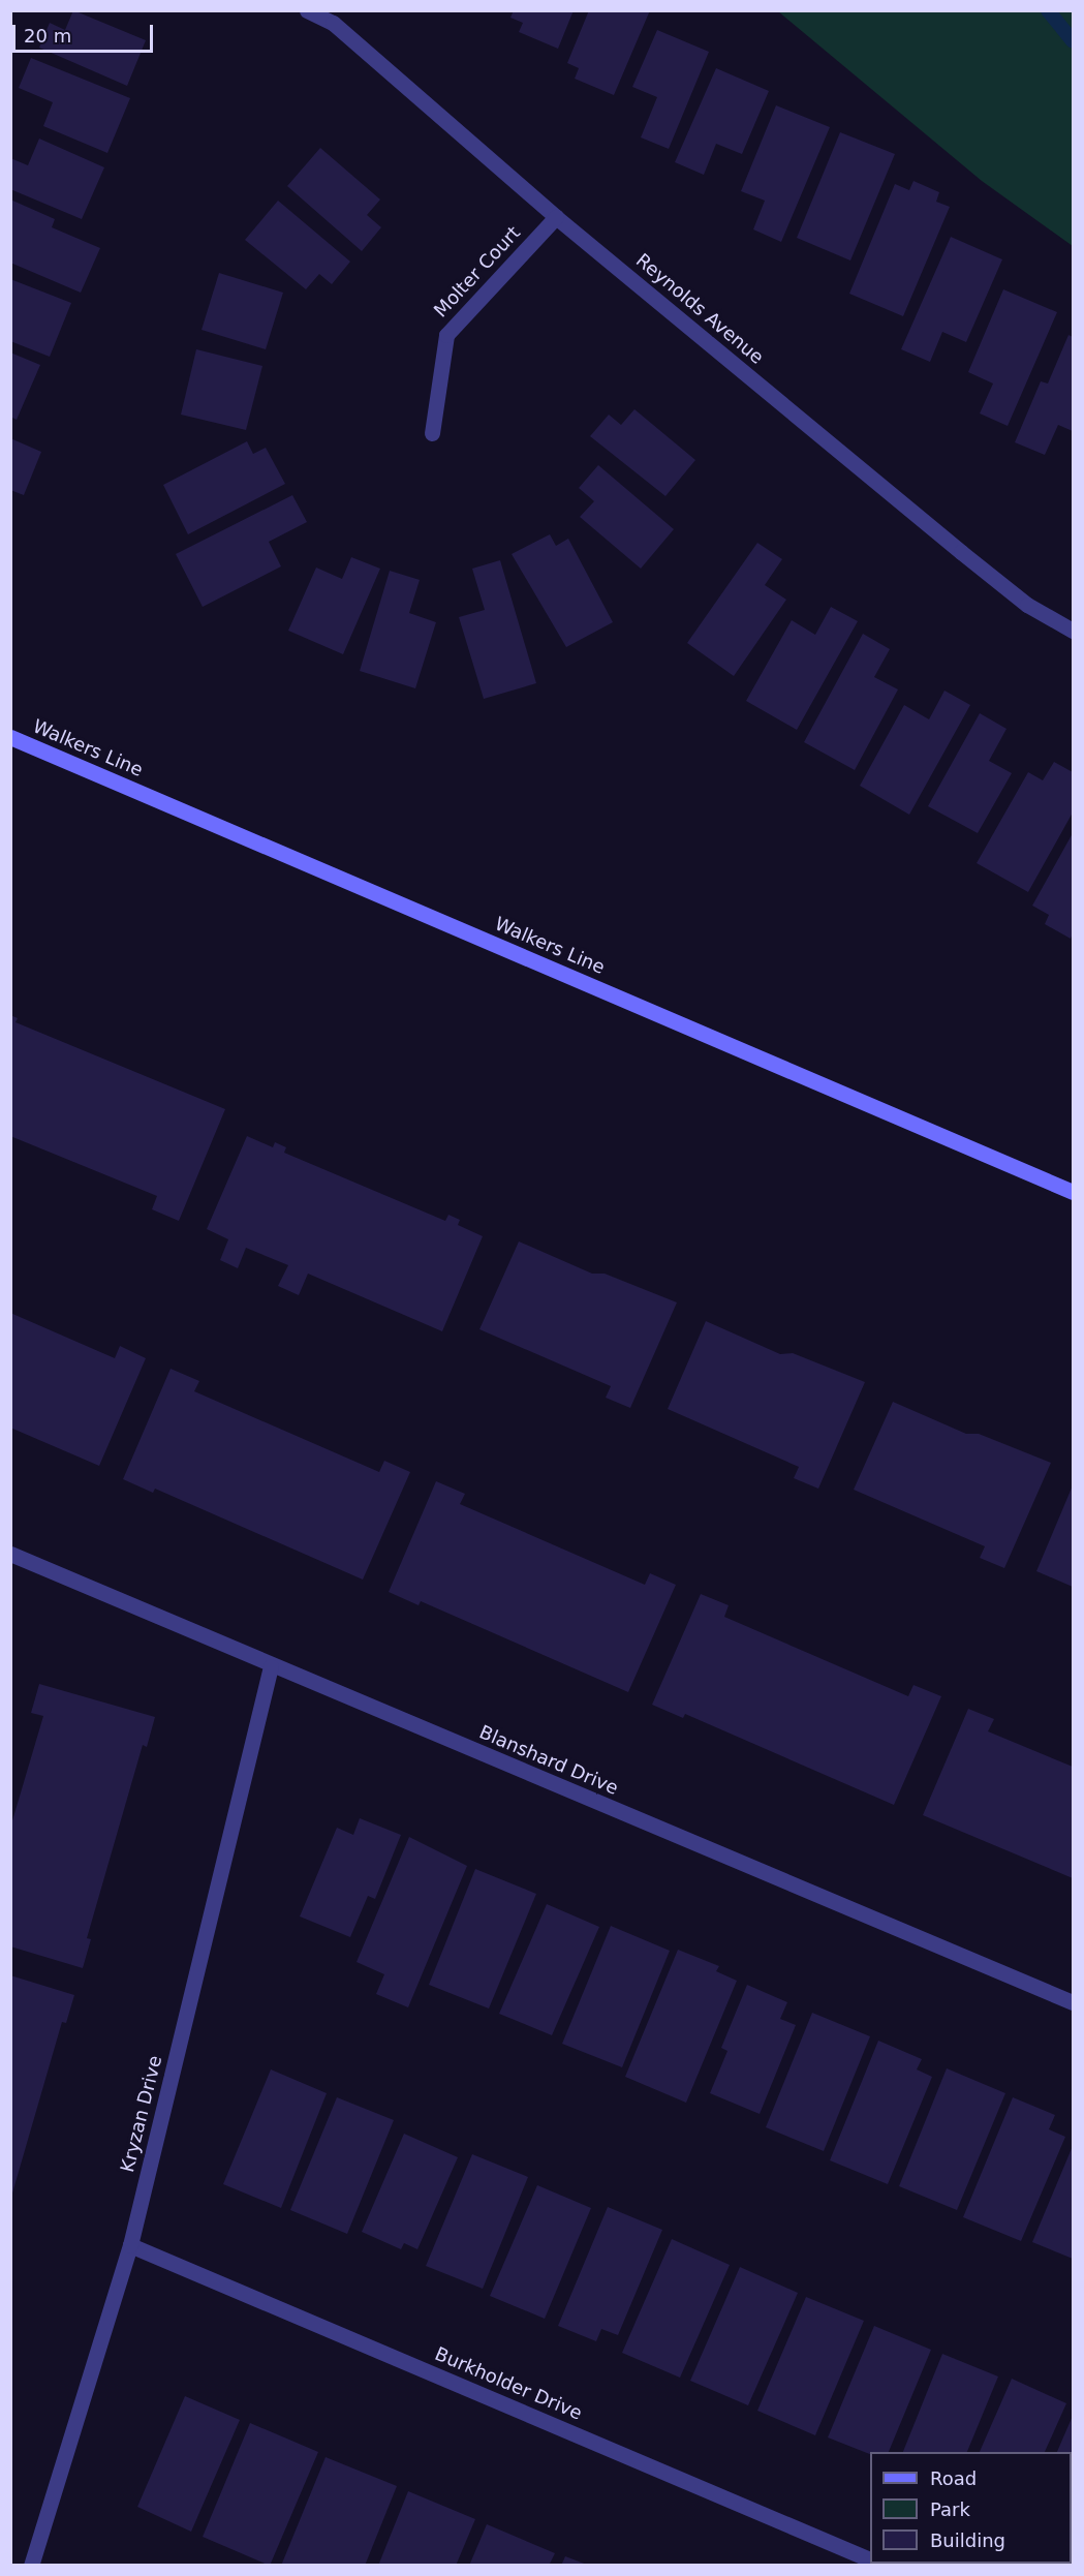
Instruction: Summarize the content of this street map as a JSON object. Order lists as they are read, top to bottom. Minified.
{"streets":{"main road":["Walkers Line"],"street":["Molter Court","Reynolds Avenue","Blanshard Drive","Kryzan Drive","Burkholder Drive"]},"crossings":[["Molter Court","Reynolds Avenue"],["Blanshard Drive","Kryzan Drive"],["Kryzan Drive","Burkholder Drive"]],"legend":["Road","Park","Building"],"scale_bar":"20 m"}
